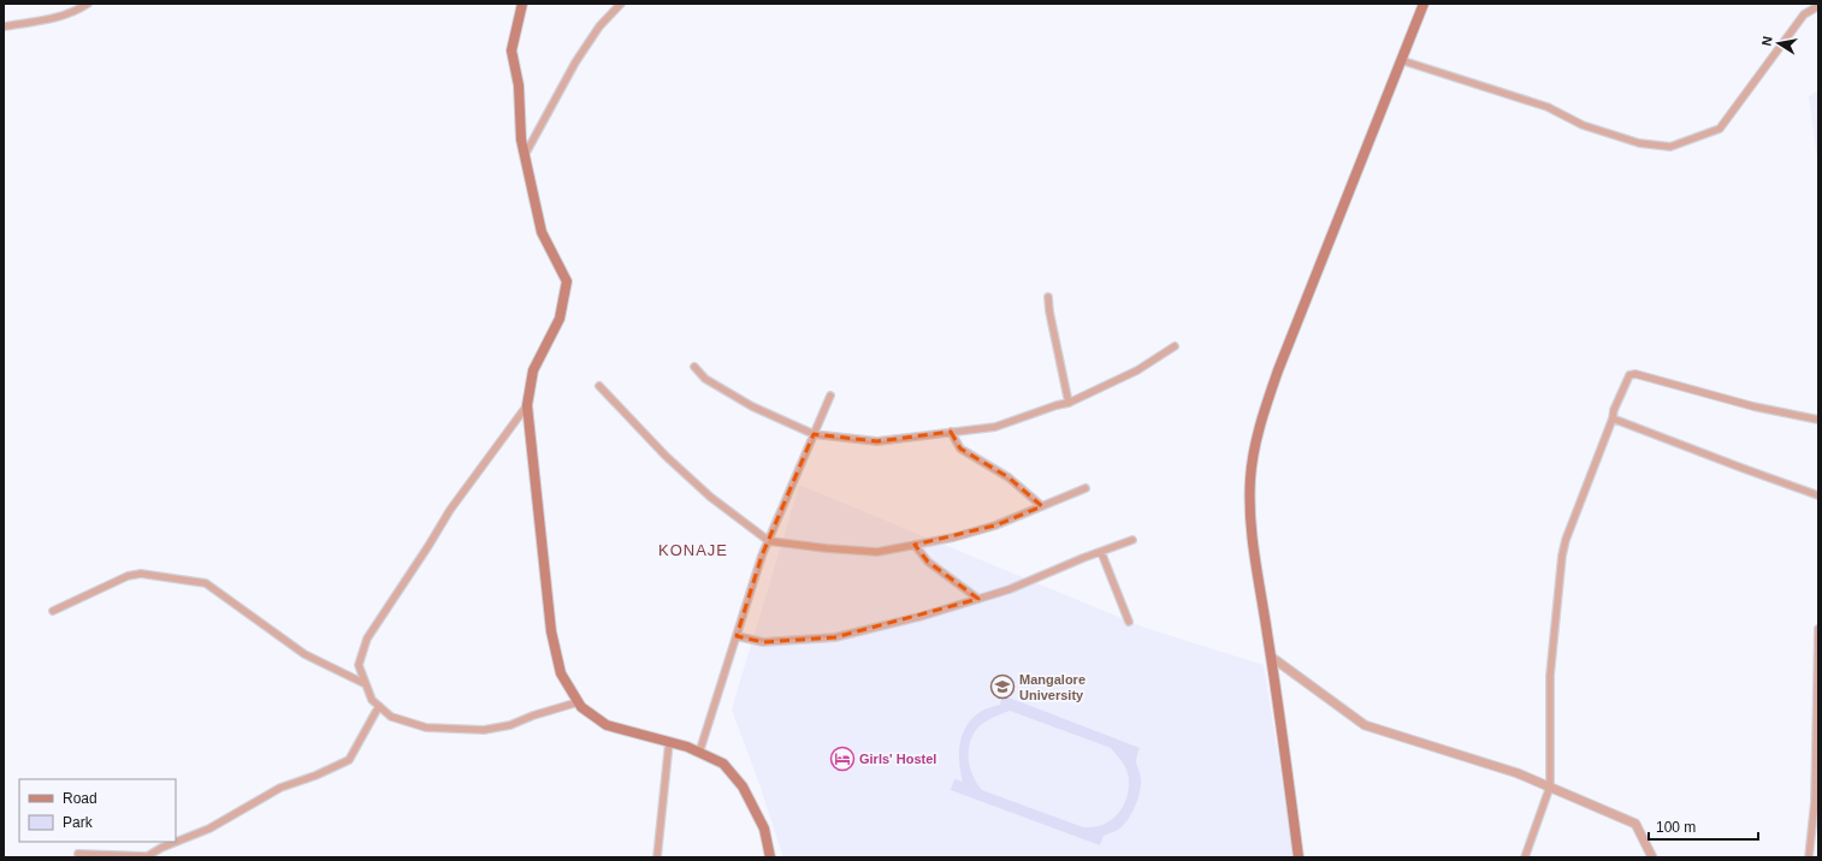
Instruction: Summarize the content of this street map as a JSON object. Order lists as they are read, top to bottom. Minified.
{"districts":["KONAJE"],"places":{"school or university":["Mangalore University"],"hotel":["Girls' Hostel"]},"legend":["Road","Park"],"scale_bar":"100 m","north":"left"}
